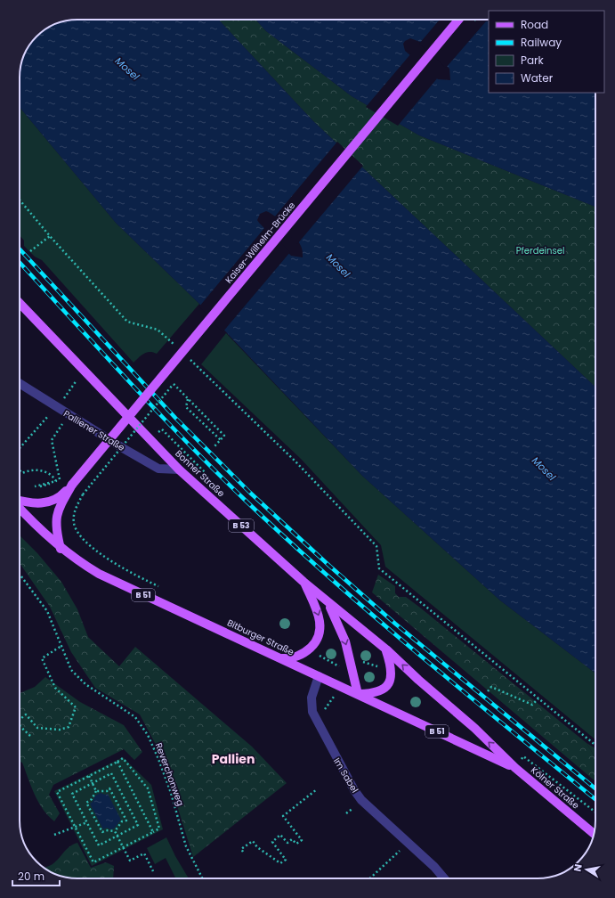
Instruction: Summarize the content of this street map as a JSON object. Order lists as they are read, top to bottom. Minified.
{"streets":{"main road":["Kaiser-Wilhelm-Brücke","Bonner Straße","B 53","B 51","Bitburger Straße","Kölner Straße"],"street":["Palliener Straße","Im Sabel"],"path":["Reverchonweg"]},"crossings":[["Kaiser-Wilhelm-Brücke","Bitburger Straße"],["Palliener Straße","Bonner Straße"],["Bonner Straße","Bitburger Straße"],["Bonner Straße","Kölner Straße"],["Bitburger Straße","Im Sabel"],["Bitburger Straße","Kölner Straße"]],"districts":["Pallien"],"water":["Mosel"],"parks":["Pferdeinsel"],"legend":["Road","Railway","Park","Water"],"scale_bar":"20 m","north":"left"}
